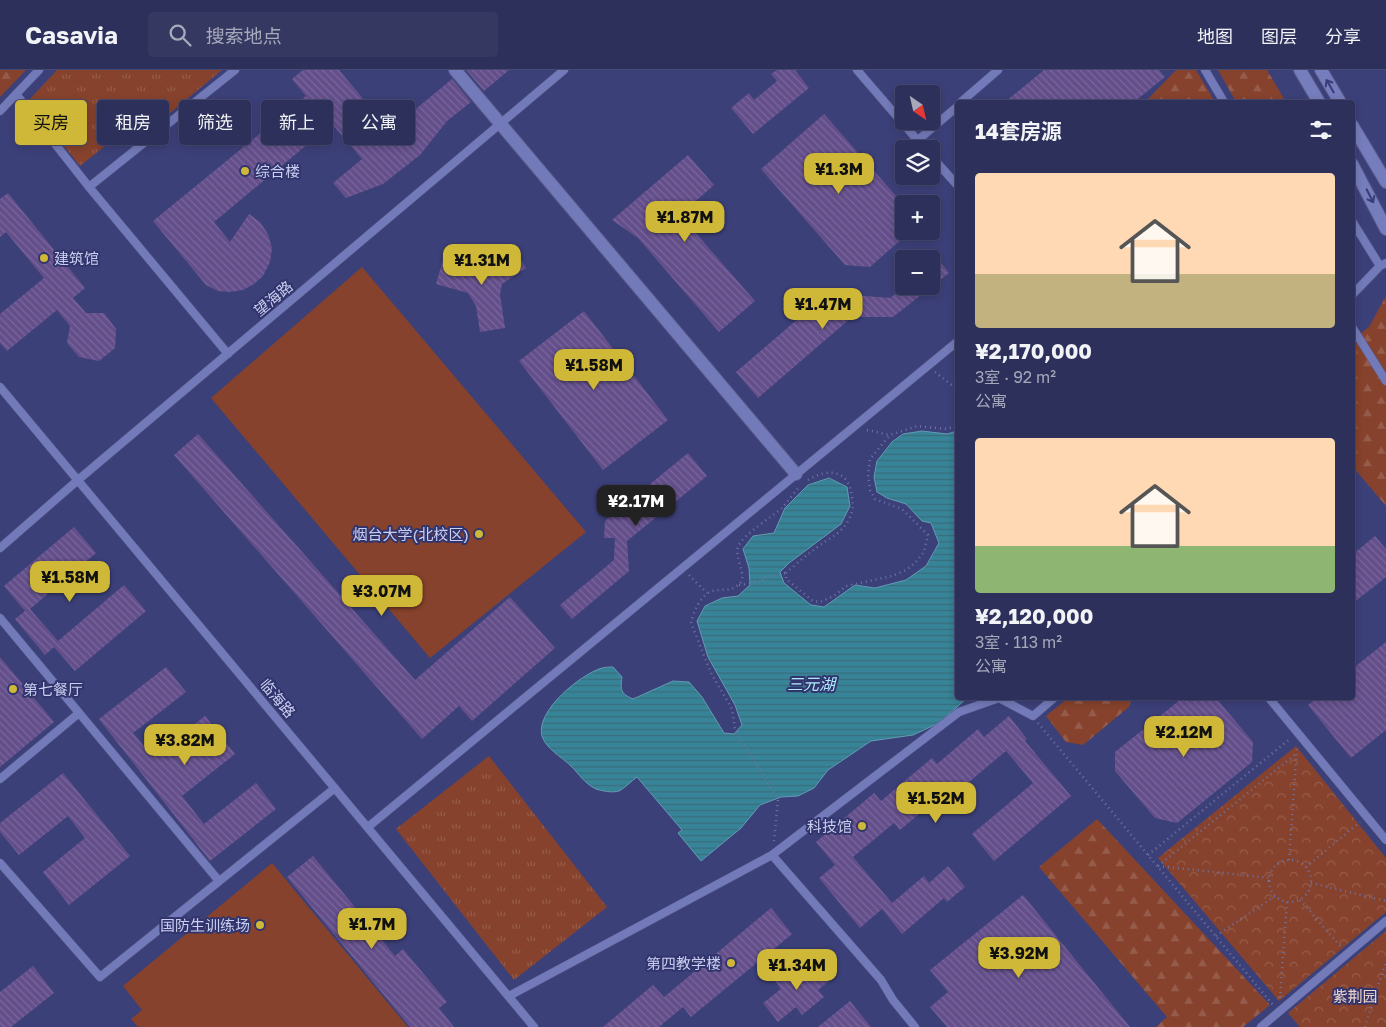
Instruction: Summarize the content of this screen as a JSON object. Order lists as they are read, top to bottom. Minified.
{"streets":{"lane":["望海路","临海路"]},"crossings":[["望海路","临海路"]],"water":["三元湖"],"parks":["紫荆园"],"places":["综合楼","建筑馆","烟台大学(北校区)","第七餐厅","科技馆","国防生训练场","第四教学楼"],"north":"bottom right","page":{"header":"Casavia","search":"搜索地点","nav":["地图","图层","分享"],"map_buttons":["+","−"],"chip":["买房","租房","筛选","新上","公寓"],"heading":"14套房源","price":["¥1.3M","¥1.87M","¥1.31M","¥1.47M","¥1.58M","¥2.17M","¥1.58M","¥3.07M","¥2.12M","¥3.82M","¥1.52M","¥1.7M","¥3.92M","¥1.34M"],"list":[{"name":"¥2,170,000","note":"3室 · 92 m² · 公寓"},{"name":"¥2,120,000","note":"3室 · 113 m² · 公寓"}]}}
